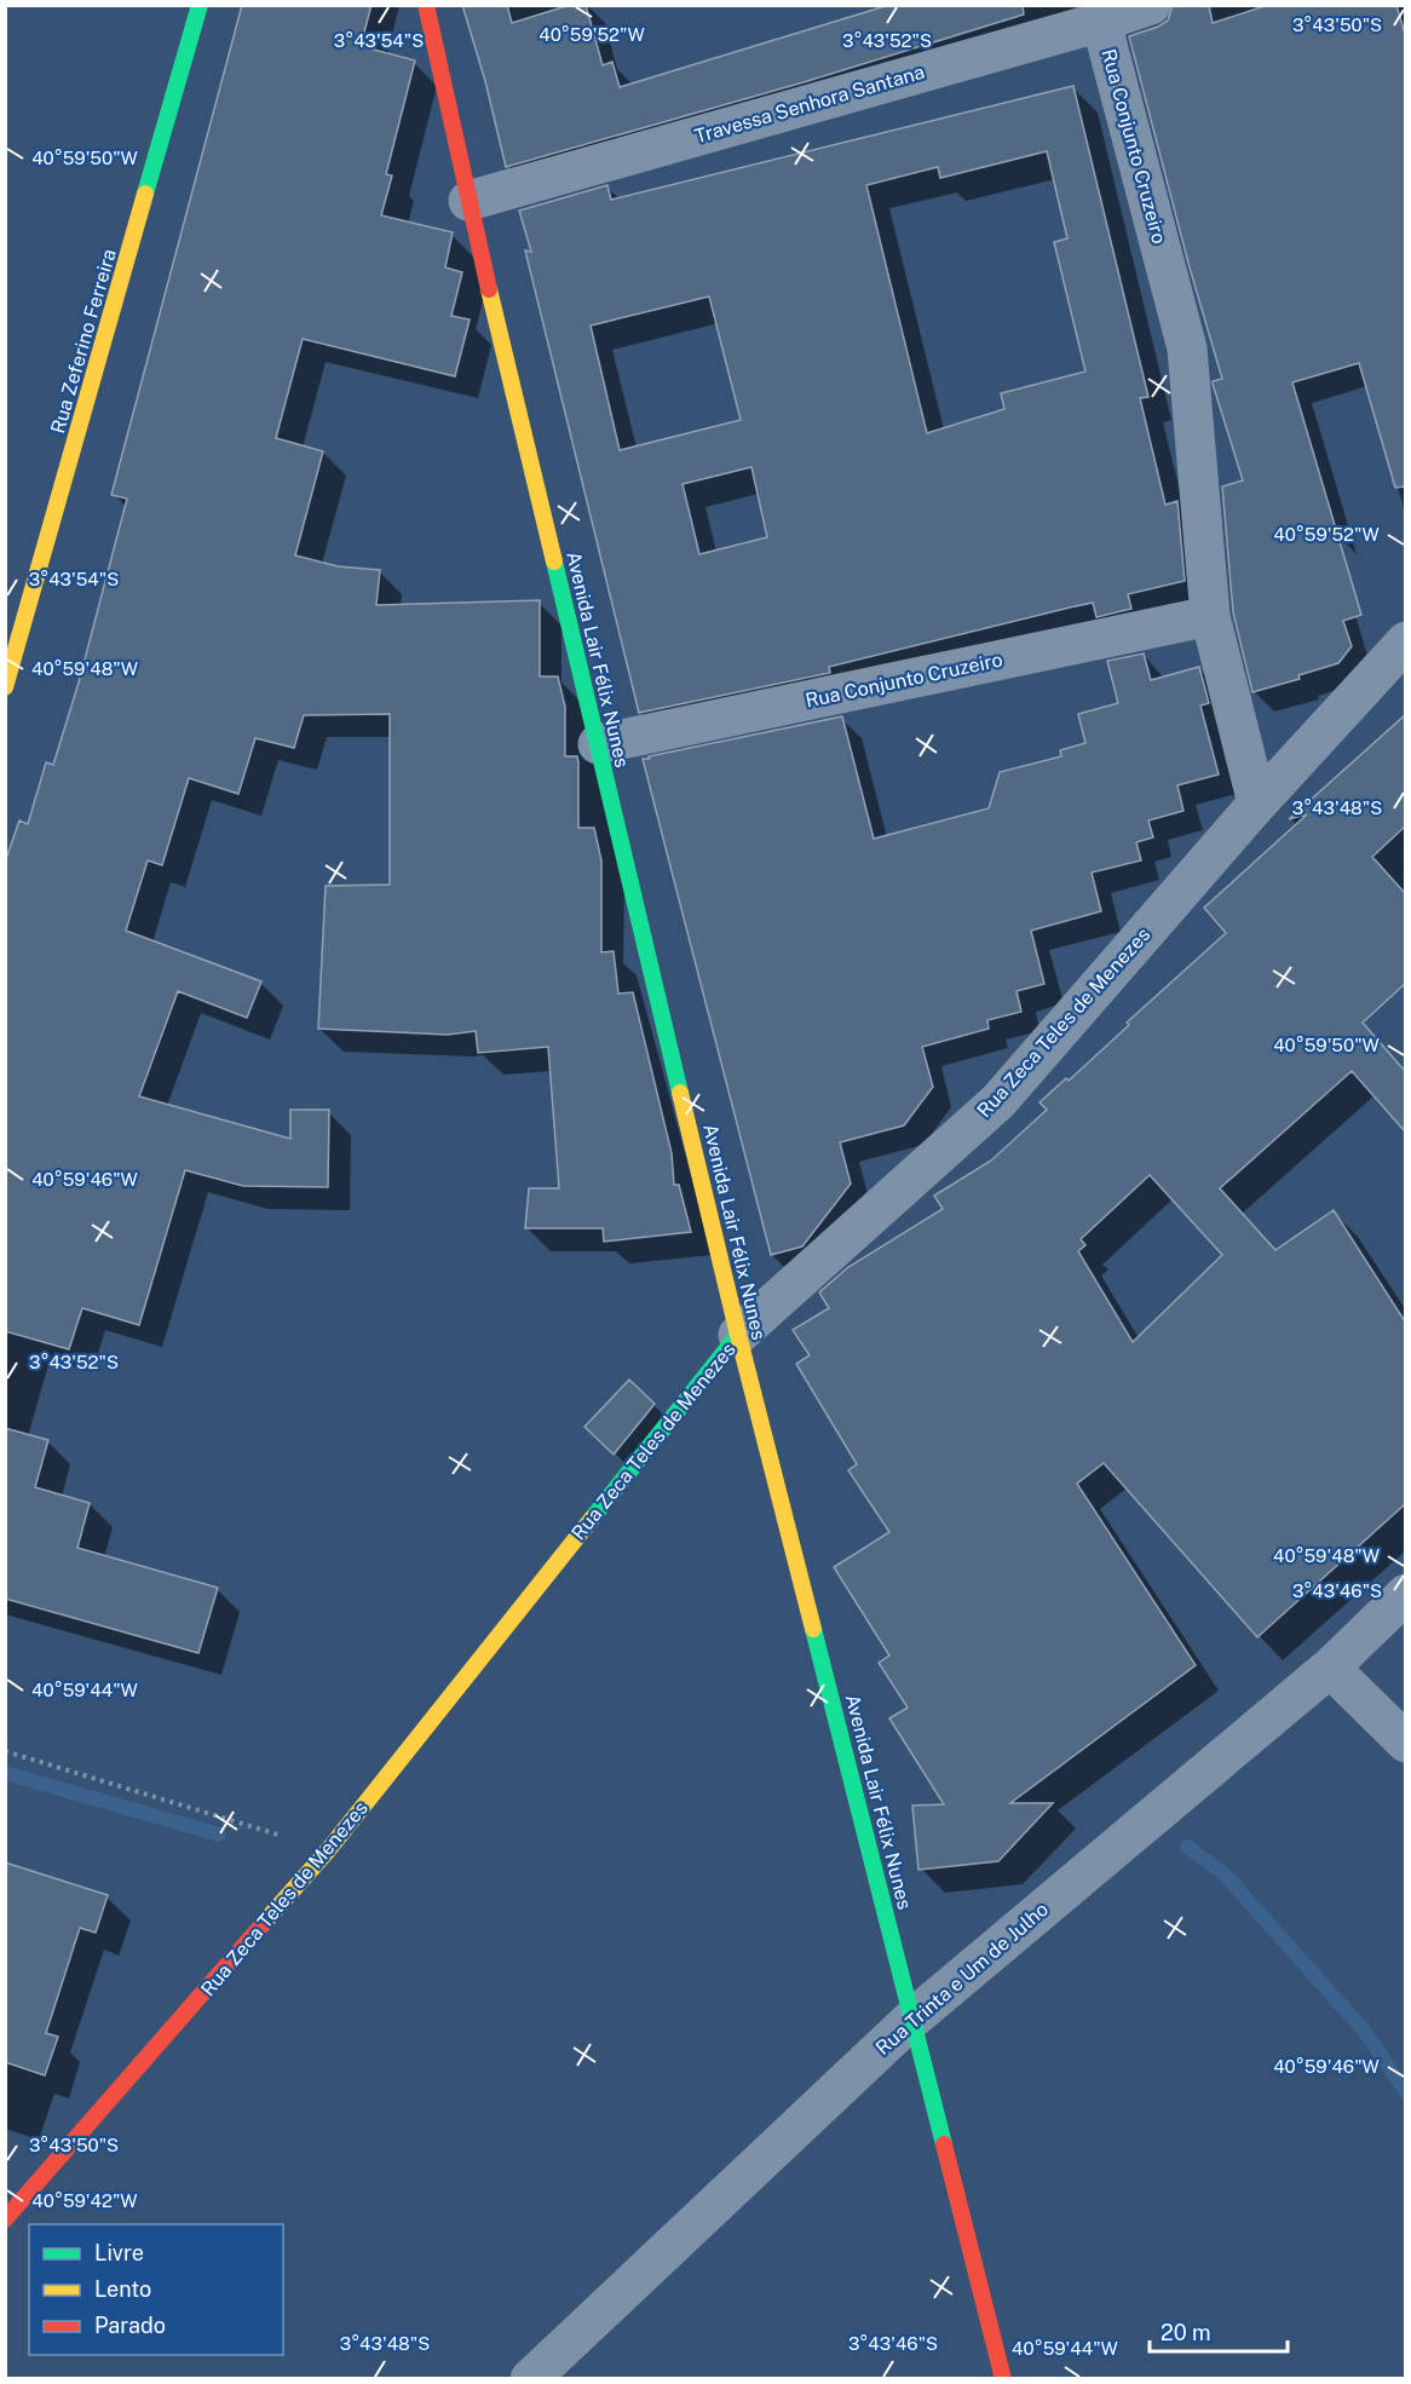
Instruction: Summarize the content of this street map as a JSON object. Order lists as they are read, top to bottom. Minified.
{"streets":{"main road":["Rua Zeferino Ferreira","Avenida Lair Félix Nunes","Rua Zeca Teles de Menezes"],"street":["Travessa Senhora Santana","Rua Conjunto Cruzeiro","Rua Trinta e Um de Julho"]},"crossings":[["Travessa Senhora Santana","Rua Conjunto Cruzeiro"],["Travessa Senhora Santana","Avenida Lair Félix Nunes"],["Rua Conjunto Cruzeiro","Avenida Lair Félix Nunes"],["Rua Conjunto Cruzeiro","Rua Zeca Teles de Menezes"],["Avenida Lair Félix Nunes","Rua Zeca Teles de Menezes"],["Avenida Lair Félix Nunes","Rua Trinta e Um de Julho"]],"legend":["Livre","Lento","Parado"],"scale_bar":"20 m","coordinates":["3°43'50\"S","40°59'52\"W","3°43'52\"S","3°43'54\"S","40°59'50\"W","40°59'48\"W","3°43'48\"S","40°59'46\"W","3°43'46\"S","40°59'44\"W","40°59'42\"W"]}
